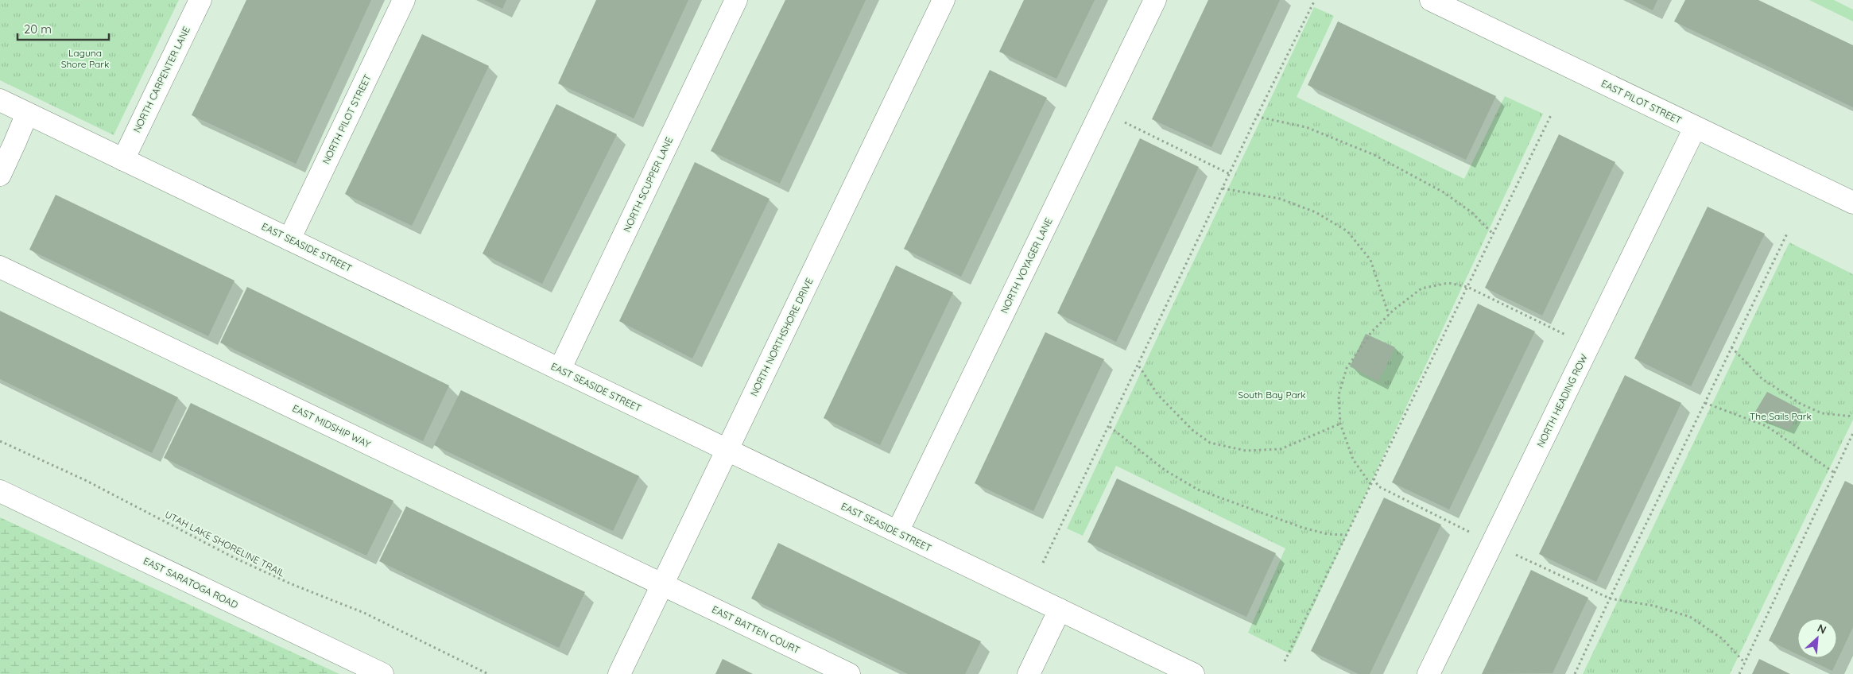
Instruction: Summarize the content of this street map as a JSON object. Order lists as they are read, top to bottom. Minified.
{"streets":{"street":["NORTH CARPENTER LANE","EAST PILOT STREET","NORTH PILOT STREET","NORTH SCUPPER LANE","EAST SEASIDE STREET","NORTH VOYAGER LANE","NORTH NORTHSHORE DRIVE","NORTH HEADING ROW","EAST MIDSHIP WAY","EAST SARATOGA ROAD","EAST BATTEN COURT"],"path":["UTAH LAKE SHORELINE TRAIL"]},"crossings":[["NORTH CARPENTER LANE","EAST SEASIDE STREET"],["EAST PILOT STREET","NORTH HEADING ROW"],["NORTH PILOT STREET","EAST SEASIDE STREET"],["NORTH SCUPPER LANE","EAST SEASIDE STREET"],["EAST SEASIDE STREET","NORTH VOYAGER LANE"],["EAST SEASIDE STREET","NORTH NORTHSHORE DRIVE"],["NORTH NORTHSHORE DRIVE","EAST MIDSHIP WAY"],["NORTH NORTHSHORE DRIVE","EAST BATTEN COURT"],["EAST MIDSHIP WAY","EAST BATTEN COURT"]],"parks":["Laguna Shore Park","South Bay Park","The Sails Park"],"scale_bar":"20 m","north":"top right"}
